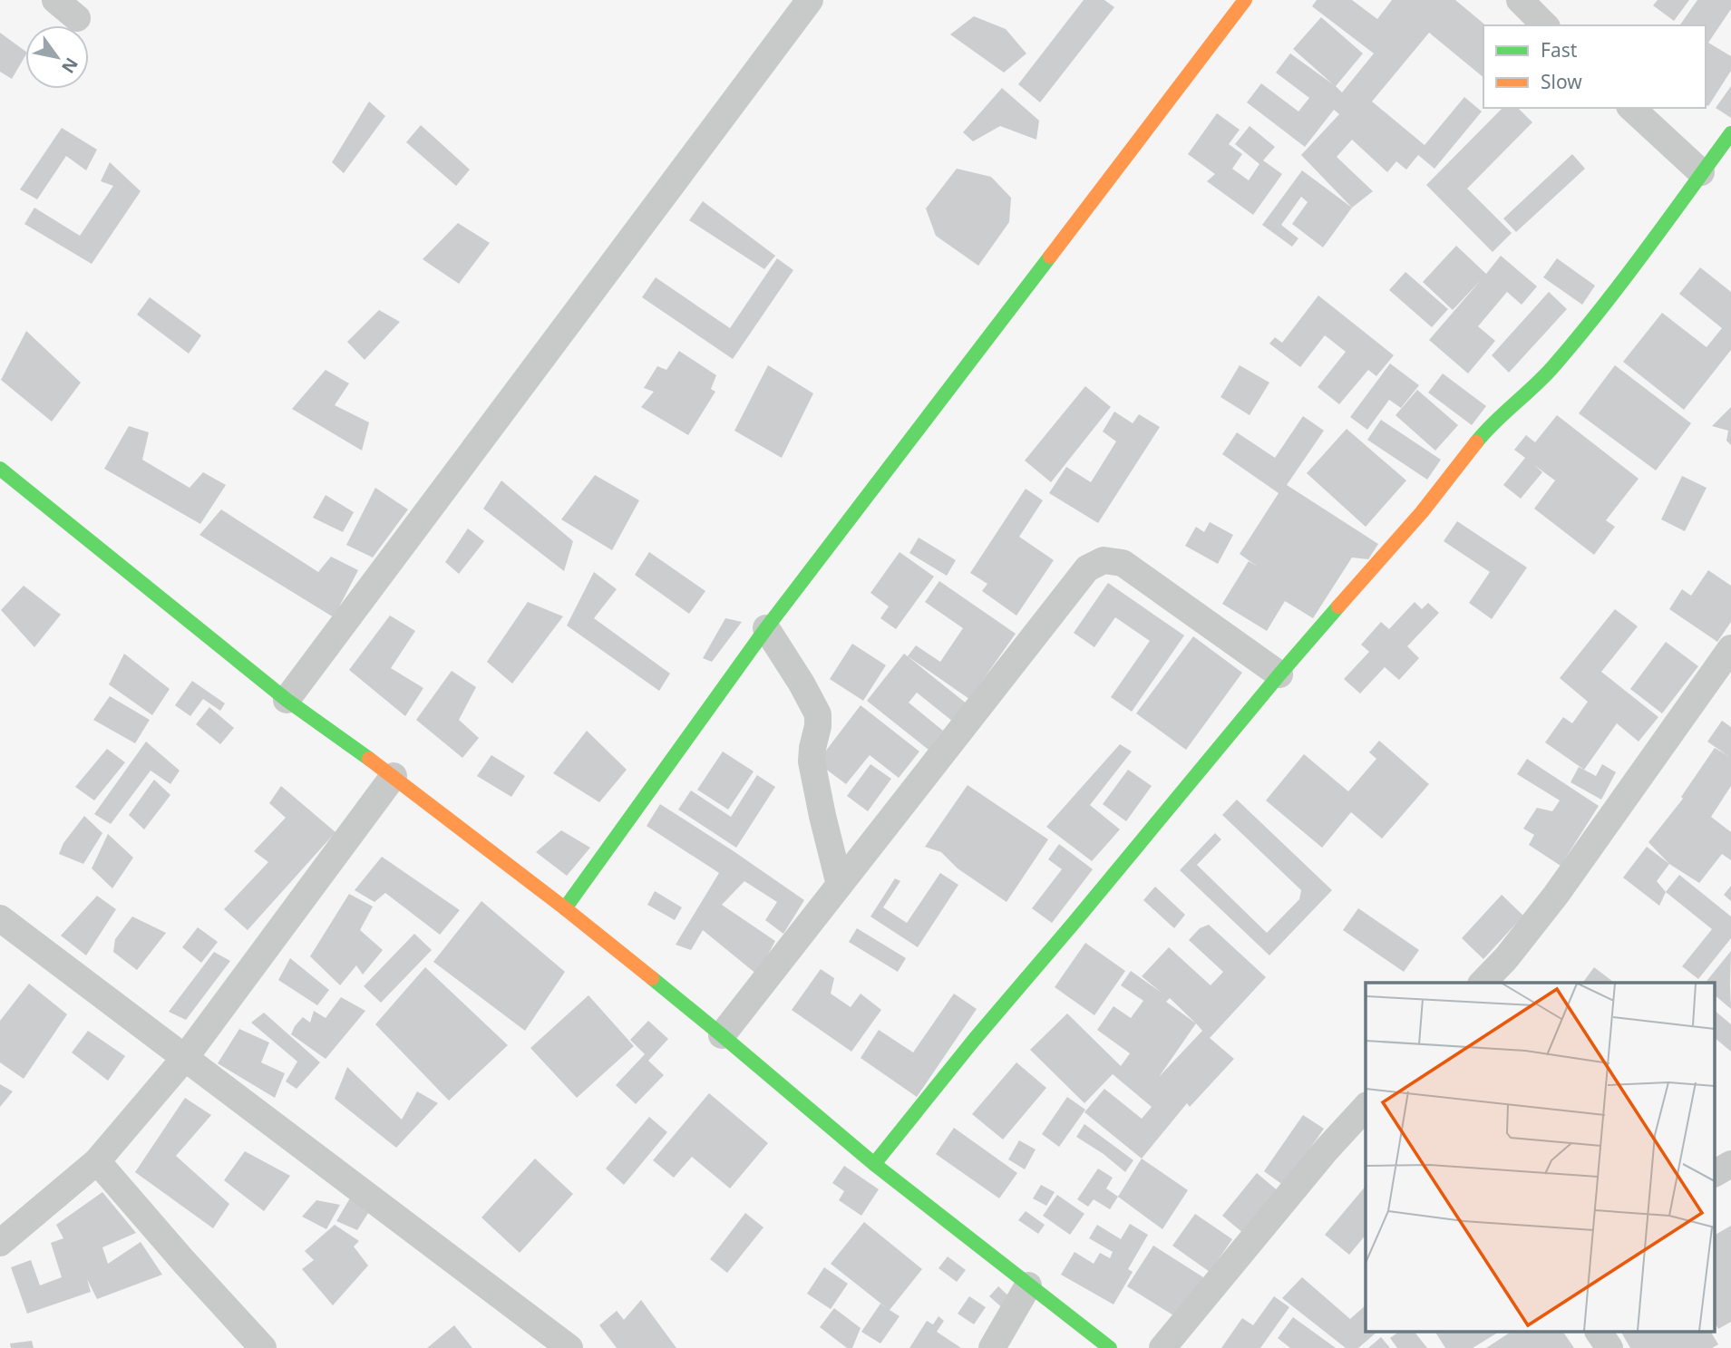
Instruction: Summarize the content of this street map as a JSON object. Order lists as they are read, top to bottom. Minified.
{"legend":["Fast","Slow"],"north":"bottom right"}
